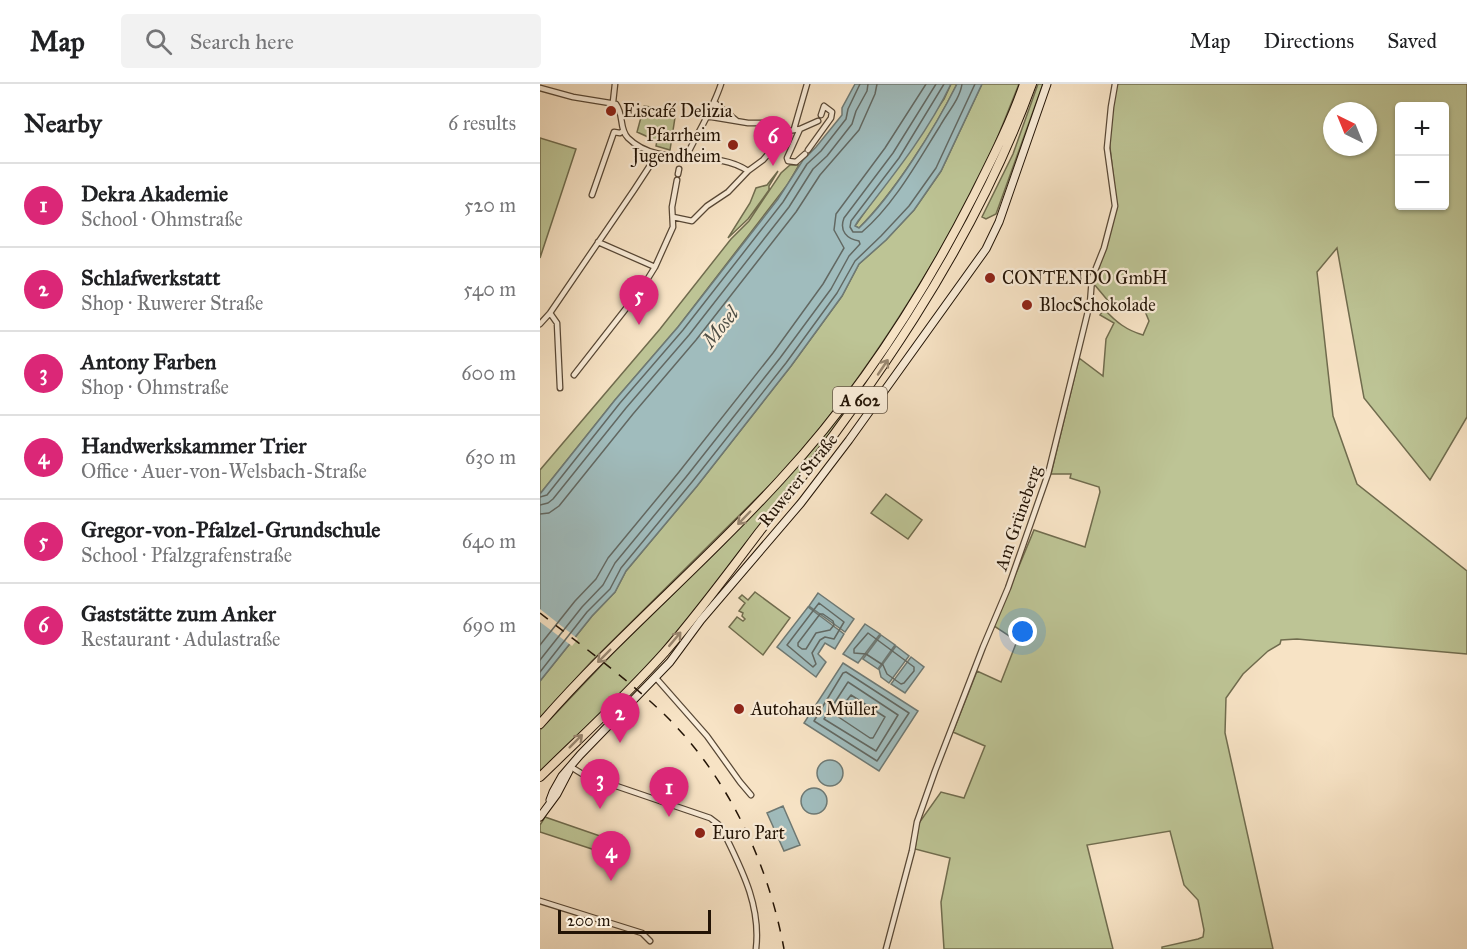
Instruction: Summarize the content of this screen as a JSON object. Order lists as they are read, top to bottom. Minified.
{"streets":{"highway":["A 602"],"main road":["Ruwerer Straße"],"street":["Am Grüneberg"]},"water":["Mosel"],"places":["Eiscafé Delizia","Pfarrheim Jugendheim","CONTENDO GmbH","BlocSchokolade","Autohaus Müller","Euro Part"],"scale_bar":"200 m","north":"top left","page":{"header":"Map","search":"Search here","nav":["Map","Directions","Saved"],"heading":["Nearby","6 results"],"map_buttons":["+","−"],"pins":["6","5","2","3","1","4"],"list":[{"mark":"1","name":"Dekra Akademie","note":"School · Ohmstraße","value":"520 m"},{"mark":"2","name":"Schlafwerkstatt","note":"Shop · Ruwerer Straße","value":"540 m"},{"mark":"3","name":"Antony Farben","note":"Shop · Ohmstraße","value":"600 m"},{"mark":"4","name":"Handwerkskammer Trier","note":"Office · Auer-von-Welsbach-Straße","value":"630 m"},{"mark":"5","name":"Gregor-von-Pfalzel-Grundschule","note":"School · Pfalzgrafenstraße","value":"640 m"},{"mark":"6","name":"Gaststätte zum Anker","note":"Restaurant · Adulastraße","value":"690 m"}],"scale":"200 m"}}
